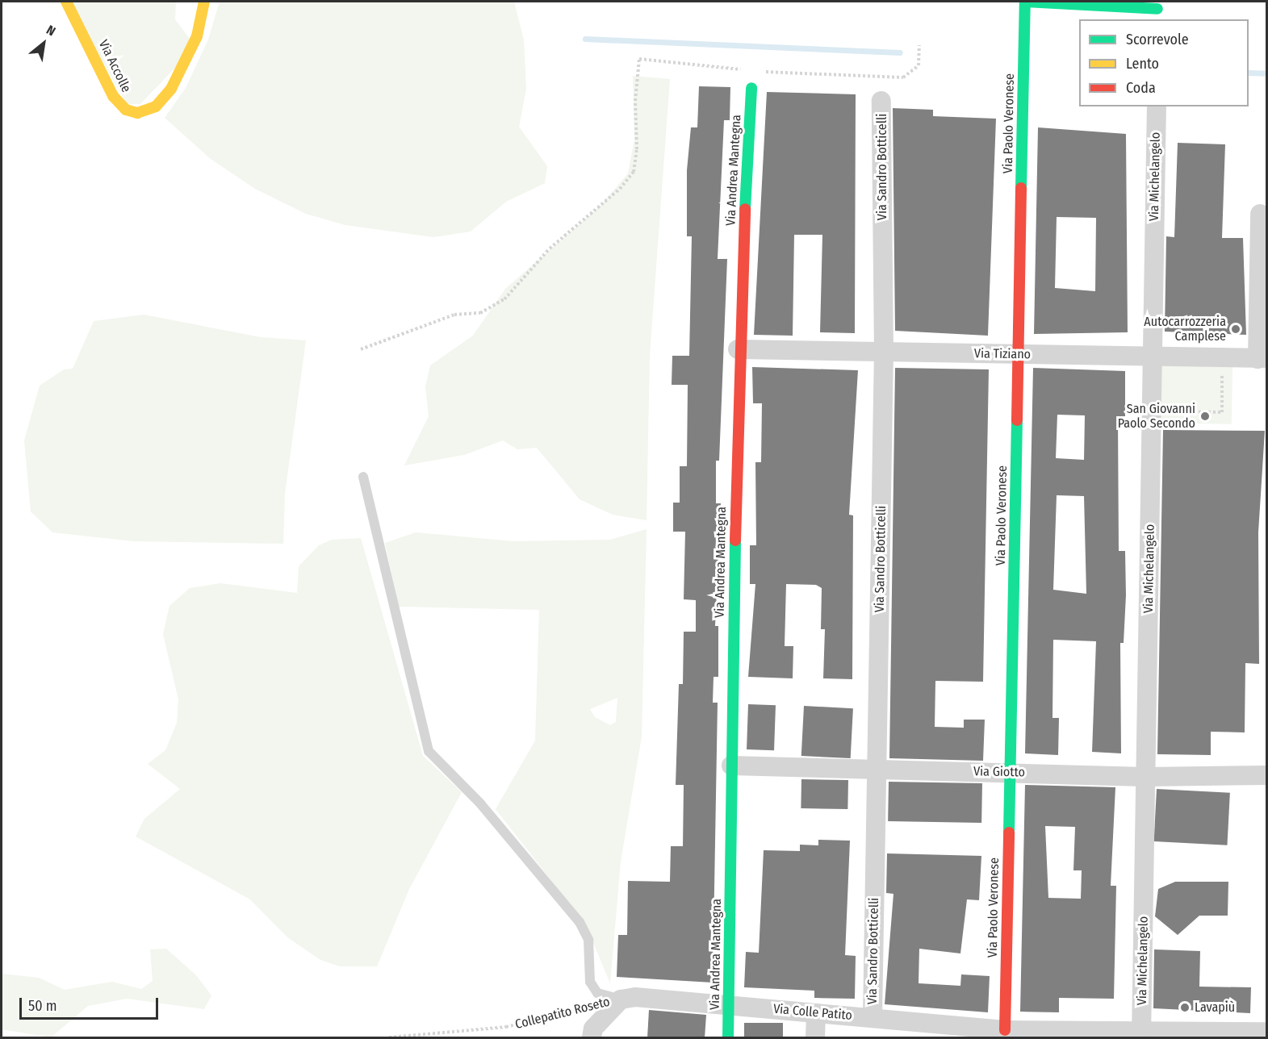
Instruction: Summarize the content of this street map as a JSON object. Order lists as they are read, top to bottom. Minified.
{"streets":{"street":["Via Accolle","Via Paolo Veronese","Via Sandro Botticelli","Via Andrea Mantegna","Via Michelangelo","Via Tiziano","Via Giotto","Via Colle Patito"],"path":["Collepatito Roseto"]},"crossings":[["Via Paolo Veronese","Via Tiziano"],["Via Paolo Veronese","Via Giotto"],["Via Paolo Veronese","Via Colle Patito"],["Via Sandro Botticelli","Via Tiziano"],["Via Sandro Botticelli","Via Giotto"],["Via Sandro Botticelli","Via Colle Patito"],["Via Andrea Mantegna","Via Tiziano"],["Via Andrea Mantegna","Via Giotto"],["Via Andrea Mantegna","Via Colle Patito"],["Via Michelangelo","Via Tiziano"],["Via Michelangelo","Via Giotto"],["Via Michelangelo","Via Colle Patito"],["Via Colle Patito","Collepatito Roseto"]],"places":["Autocarrozzeria Camplese","San Giovanni Paolo Secondo","Lavapiù"],"legend":["Scorrevole","Lento","Coda"],"scale_bar":"50 m","north":"top right"}
